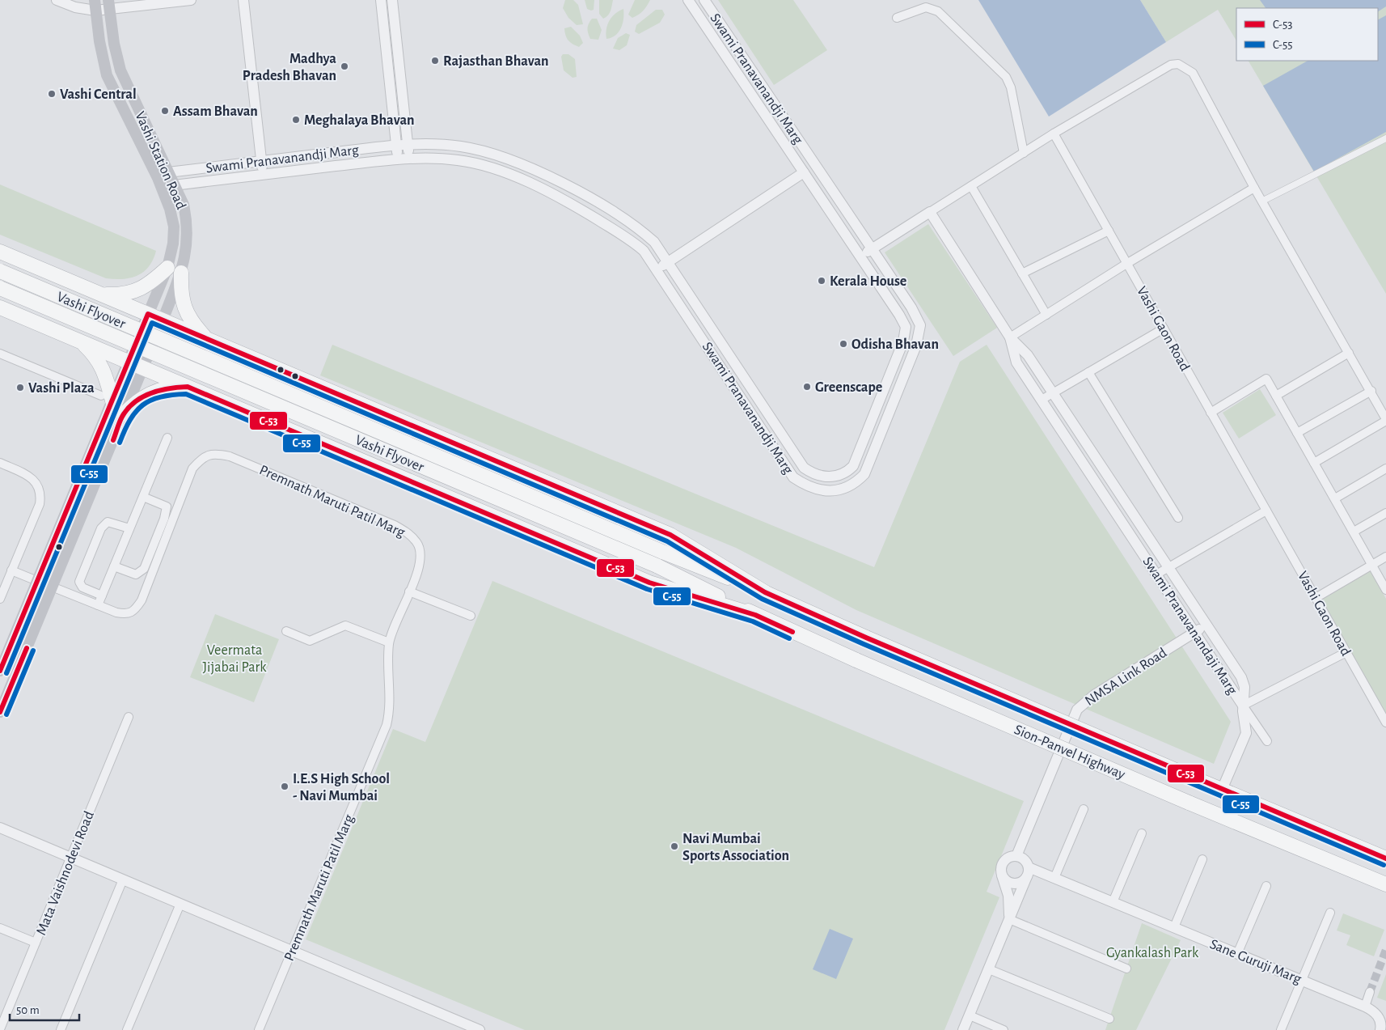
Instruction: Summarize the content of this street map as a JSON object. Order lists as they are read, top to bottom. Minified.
{"streets":{"highway":["Vashi Flyover","Sion-Panvel Highway"],"main road":["Vashi Station Road"],"street":["Swami Pranavanandji Marg","Vashi Gaon Road","Premnath Maruti Patil Marg","Swami Pranavanandaji Marg","NMSA Link Road","Mata Vaishnodevi Road","Sane Guruji Marg"]},"crossings":[["Swami Pranavanandji Marg","Vashi Station Road"],["Vashi Station Road","Premnath Maruti Patil Marg"],["Vashi Flyover","Sion-Panvel Highway"],["Swami Pranavanandaji Marg","NMSA Link Road"],["NMSA Link Road","Sane Guruji Marg"]],"parks":["Veermata Jijabai Park","Gyankalash Park"],"places":["Rajasthan Bhavan","Madhya Pradesh Bhavan","Vashi Central","Assam Bhavan","Meghalaya Bhavan","Kerala House","Odisha Bhavan","Greenscape","Vashi Plaza","I.E.S High School - Navi Mumbai","Navi Mumbai Sports Association"],"lines":["transit line C-53","transit line C-55"],"legend":["C-53","C-55"],"scale_bar":"50 m"}
